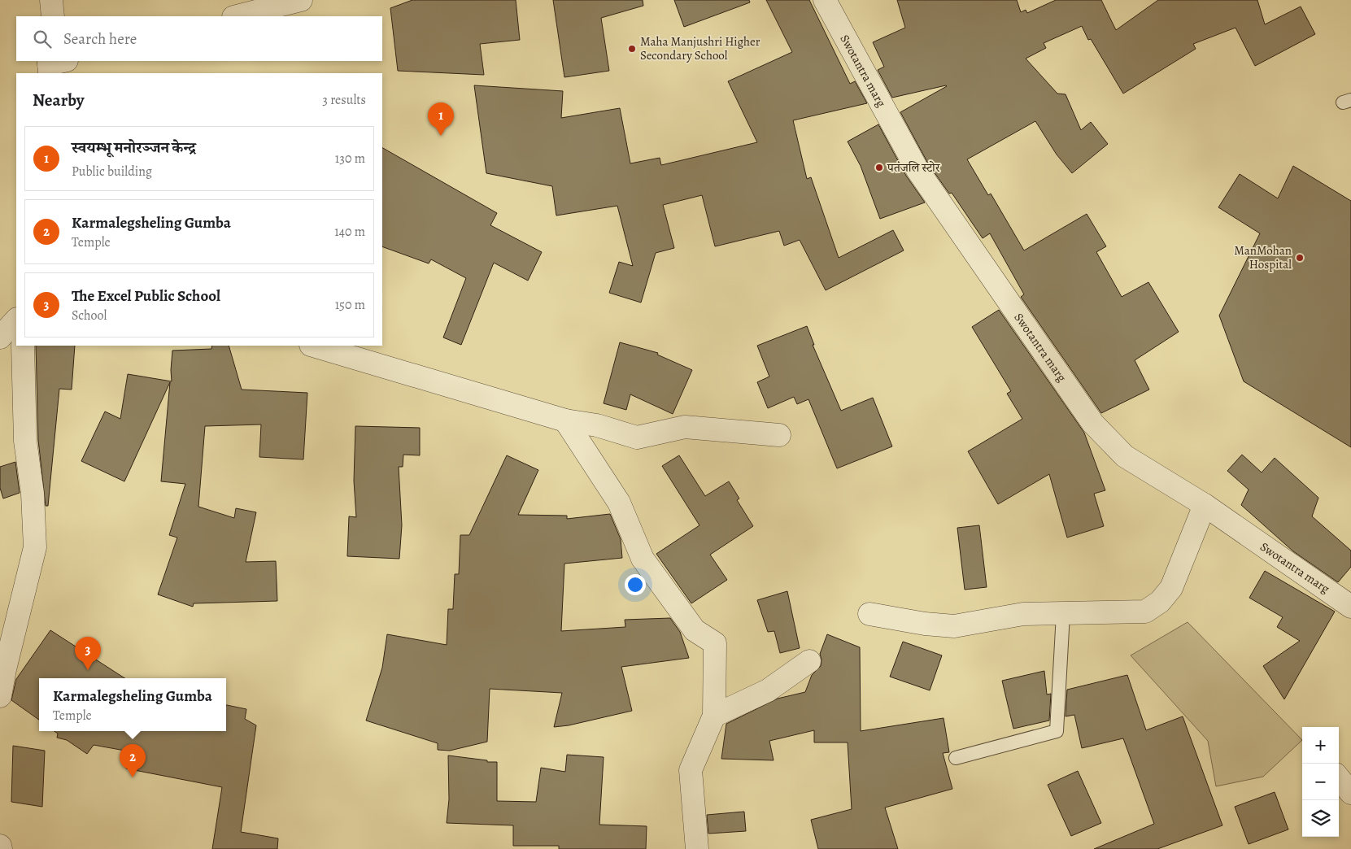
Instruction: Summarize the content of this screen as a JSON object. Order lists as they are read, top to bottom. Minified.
{"streets":{"street":["Swotantra marg"]},"places":["Maha Manjushri Higher Secondary School","पतंजलि स्टोर","ManMohan Hospital"],"page":{"search":"Search here","heading":["Nearby","3 results"],"pins":["1","3","2"],"list":[{"mark":"1","name":"स्वयम्भू मनोरञ्जन केन्द्र","note":"Public building","value":"130 m"},{"mark":"2","name":"Karmalegsheling Gumba","note":"Temple","value":"140 m"},{"mark":"3","name":"The Excel Public School","note":"School","value":"150 m"}],"popup":["Karmalegsheling Gumba","Temple"],"map_buttons":["+","−"]}}
